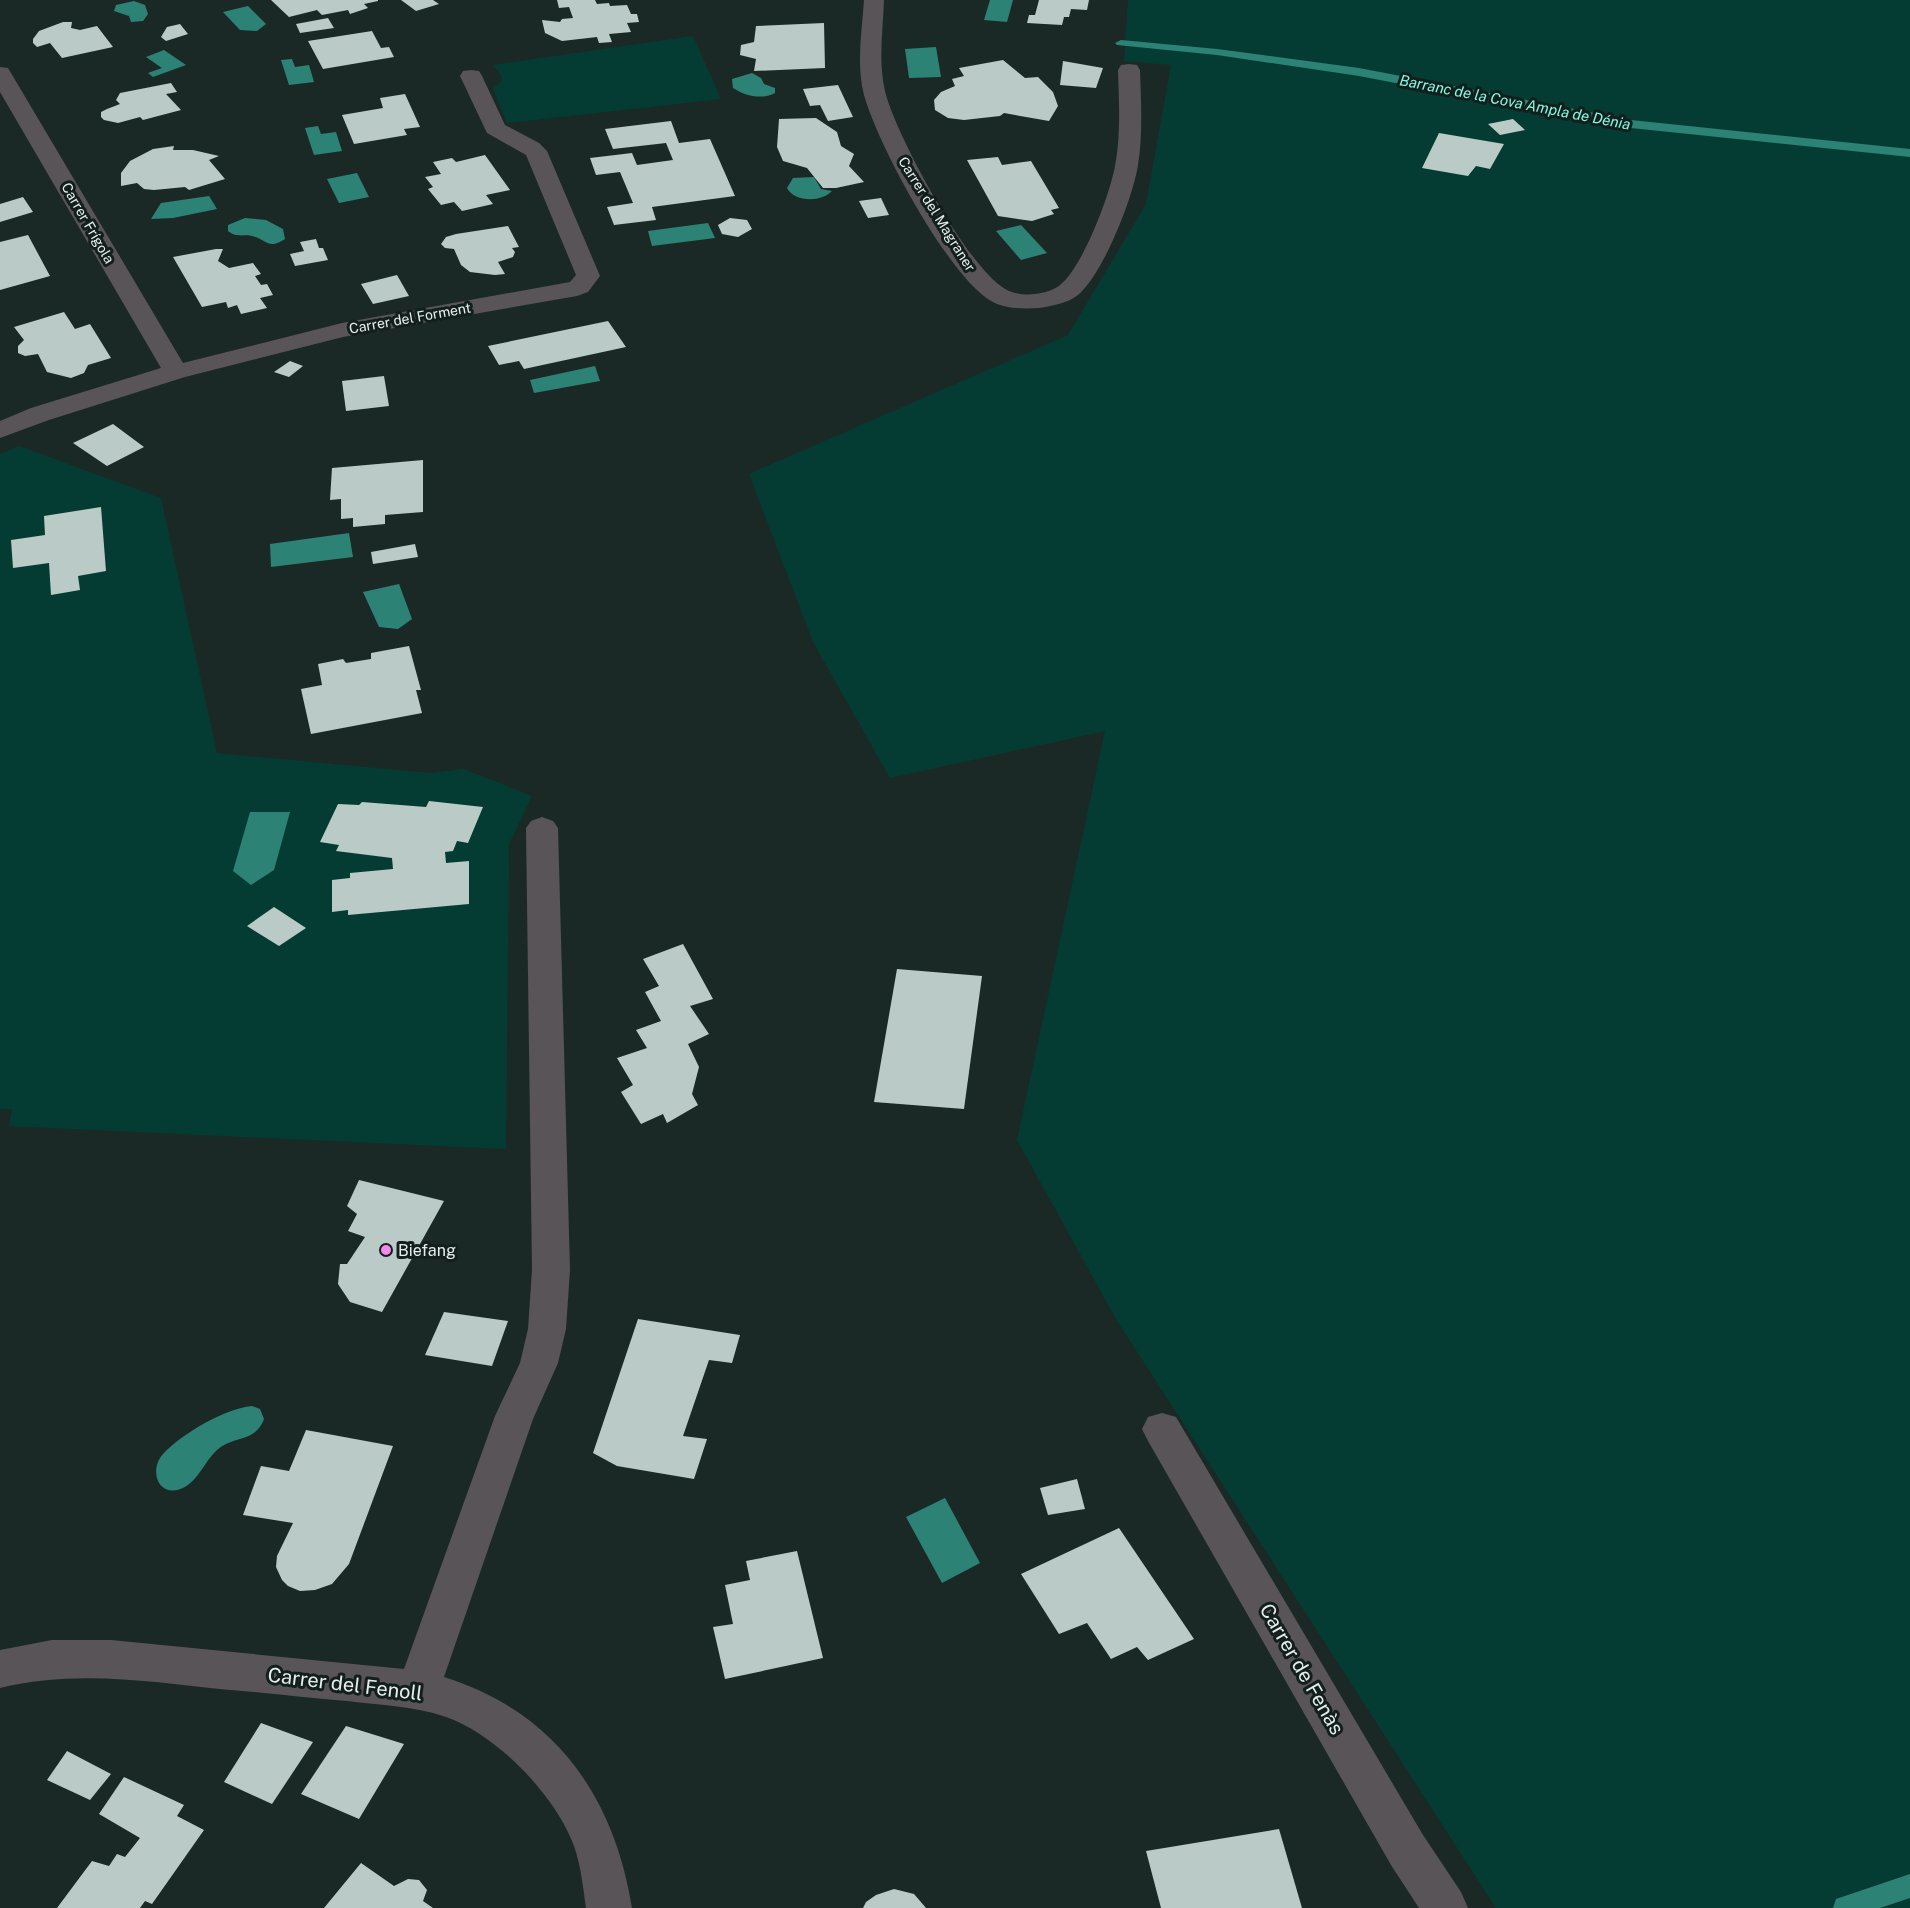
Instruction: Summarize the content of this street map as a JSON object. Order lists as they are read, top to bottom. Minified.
{"streets":{"street":["Carrer del Magraner","Carrer Frígola","Carrer del Forment","Carrer de Fenàs","Carrer del Fenoll"]},"crossings":[["Carrer Frígola","Carrer del Forment"]],"water":["Barranc de la Cova Ampla de Dénia"],"places":["Biefang"]}
